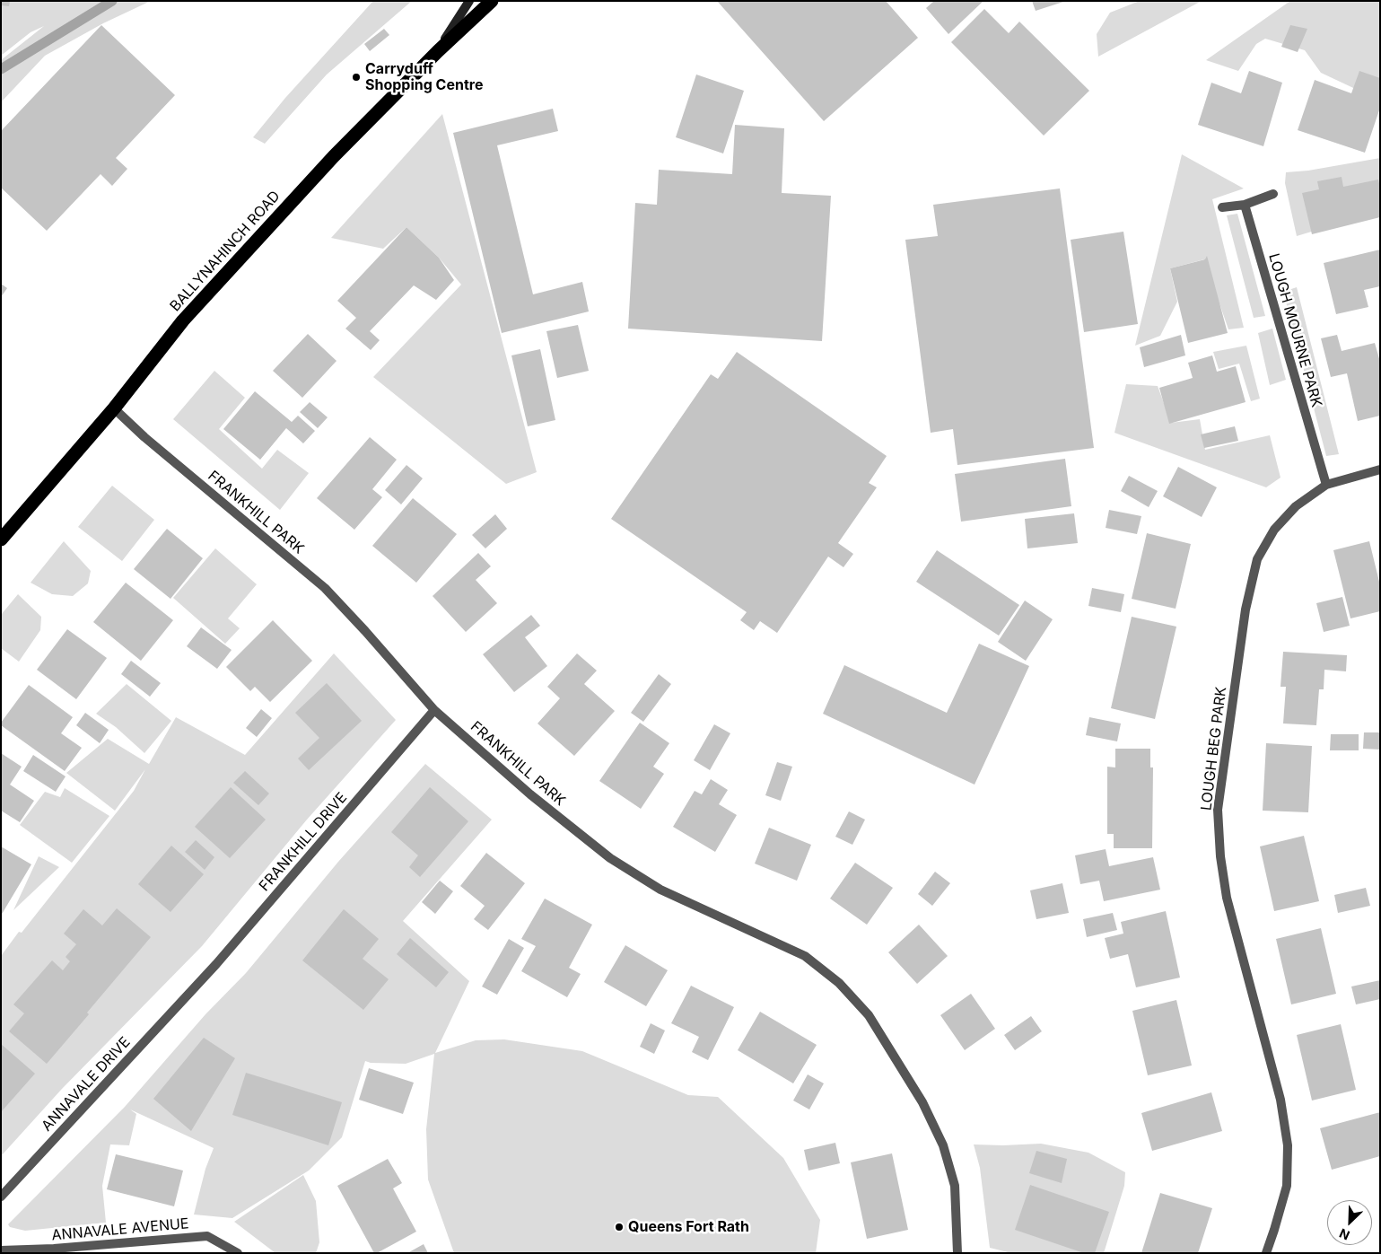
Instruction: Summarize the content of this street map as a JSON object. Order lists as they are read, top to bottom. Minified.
{"streets":{"highway":["BALLYNAHINCH ROAD"],"street":["LOUGH MOURNE PARK","FRANKHILL PARK","LOUGH BEG PARK","FRANKHILL DRIVE","ANNAVALE DRIVE","ANNAVALE AVENUE"]},"crossings":[["BALLYNAHINCH ROAD","FRANKHILL PARK"],["LOUGH MOURNE PARK","LOUGH BEG PARK"],["FRANKHILL PARK","FRANKHILL DRIVE"],["FRANKHILL DRIVE","ANNAVALE DRIVE"]],"places":["Carryduff Shopping Centre","Queens Fort Rath"],"north":"bottom left"}
